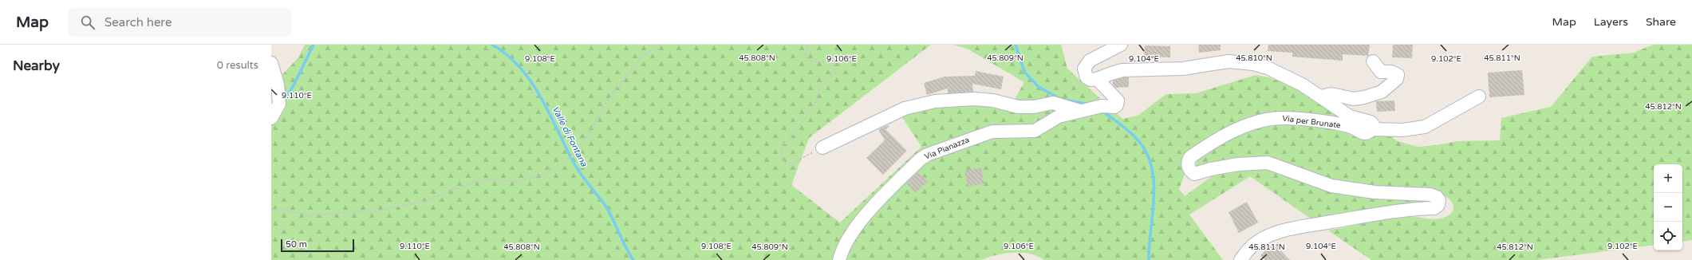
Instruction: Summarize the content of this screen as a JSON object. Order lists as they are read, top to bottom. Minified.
{"streets":{"street":["Via per Brunate","Via Pianazza"]},"crossings":[["Via per Brunate","Via Pianazza"]],"water":["Valle di Fontana"],"scale_bar":"50 m","page":{"header":"Map","search":"Search here","nav":["Map","Layers","Share"],"heading":["Nearby","0 results"],"map_buttons":["+","−"],"scale":"50 m"},"coordinates":["45.808°N","45.809°N","45.810°N","45.811°N","9.106°E","9.104°E","9.102°E","9.108°E","9.110°E","45.812°N"]}
